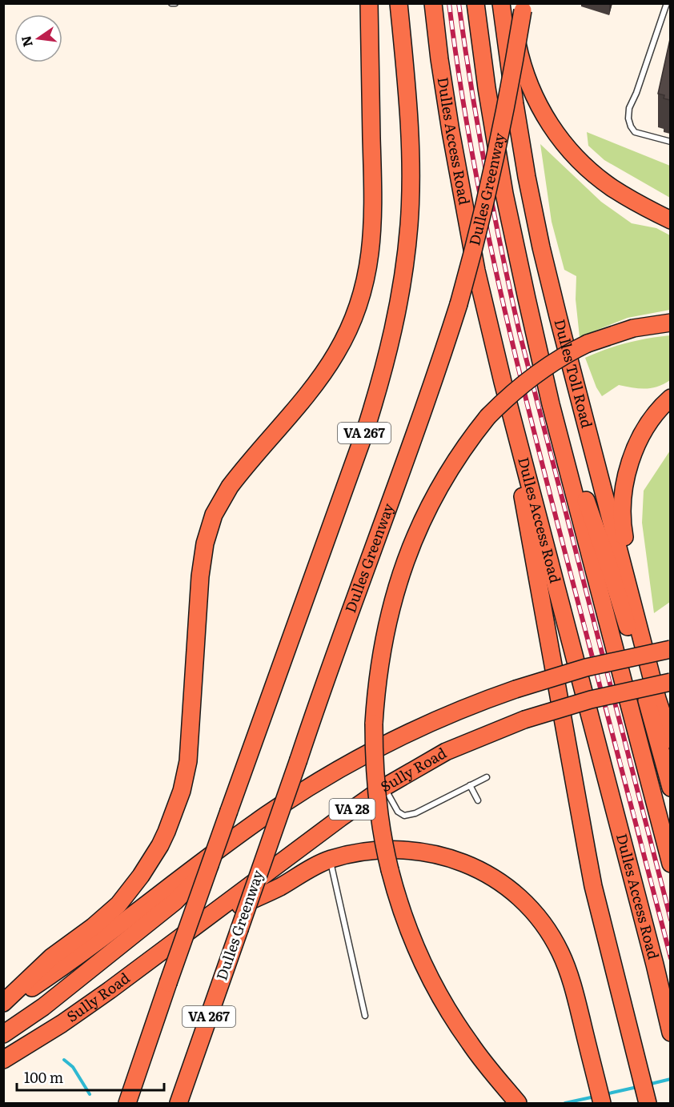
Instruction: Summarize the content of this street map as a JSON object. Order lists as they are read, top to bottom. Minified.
{"streets":{"highway":["Dulles Access Road","Dulles Greenway","Dulles Toll Road","VA 267","Sully Road","VA 28"]},"scale_bar":"100 m","north":"left"}
